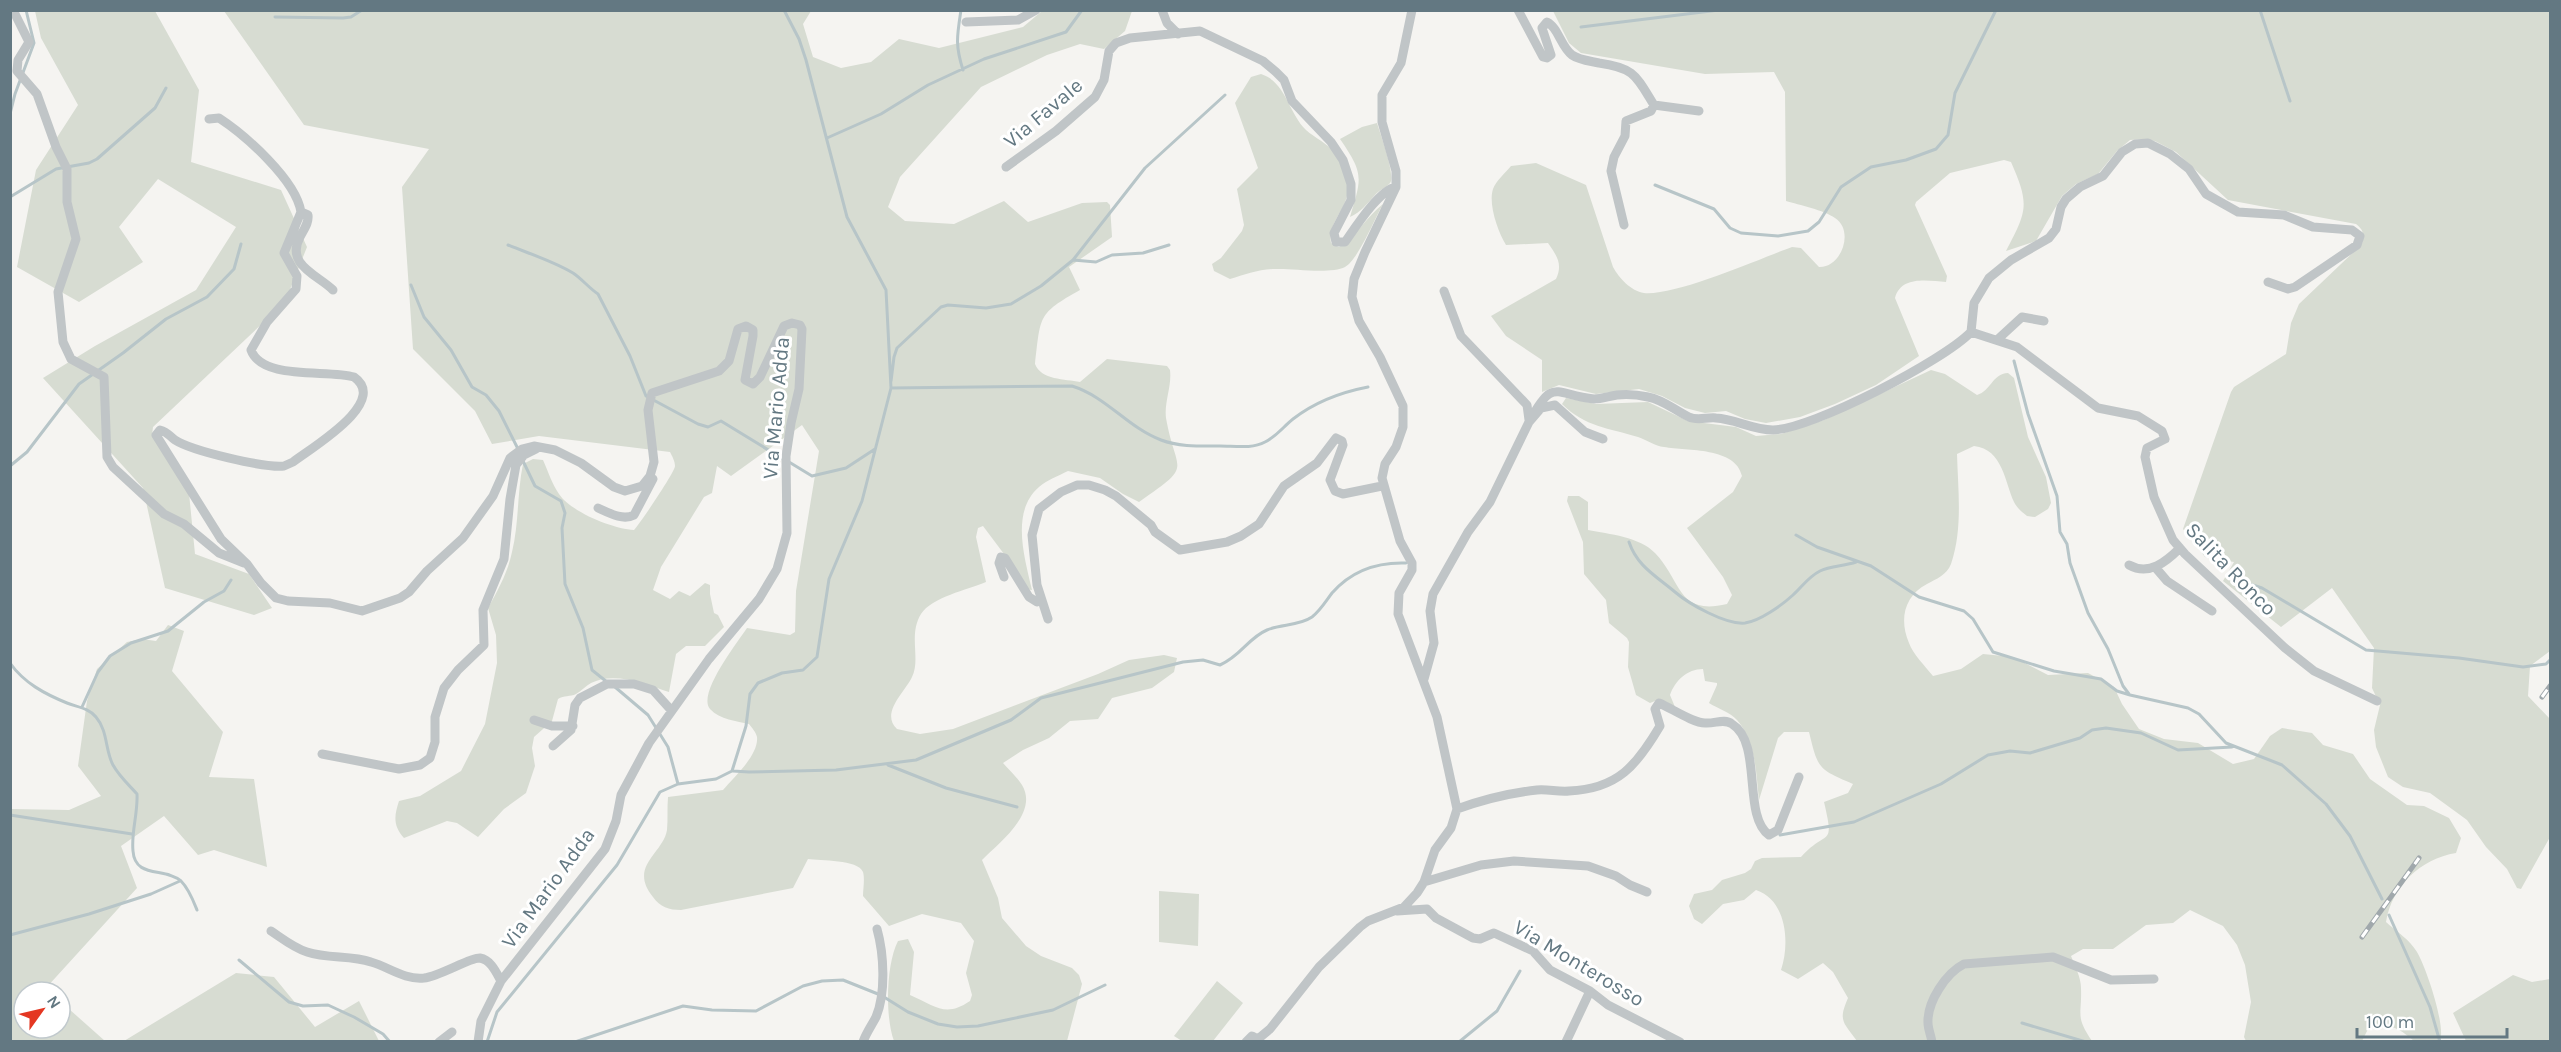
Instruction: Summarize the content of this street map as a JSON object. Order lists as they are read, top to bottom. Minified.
{"streets":{"street":["Via Favale","Via Mario Adda","Salita Ronco","Via Monterosso"]},"scale_bar":"100 m","north":"top right"}
